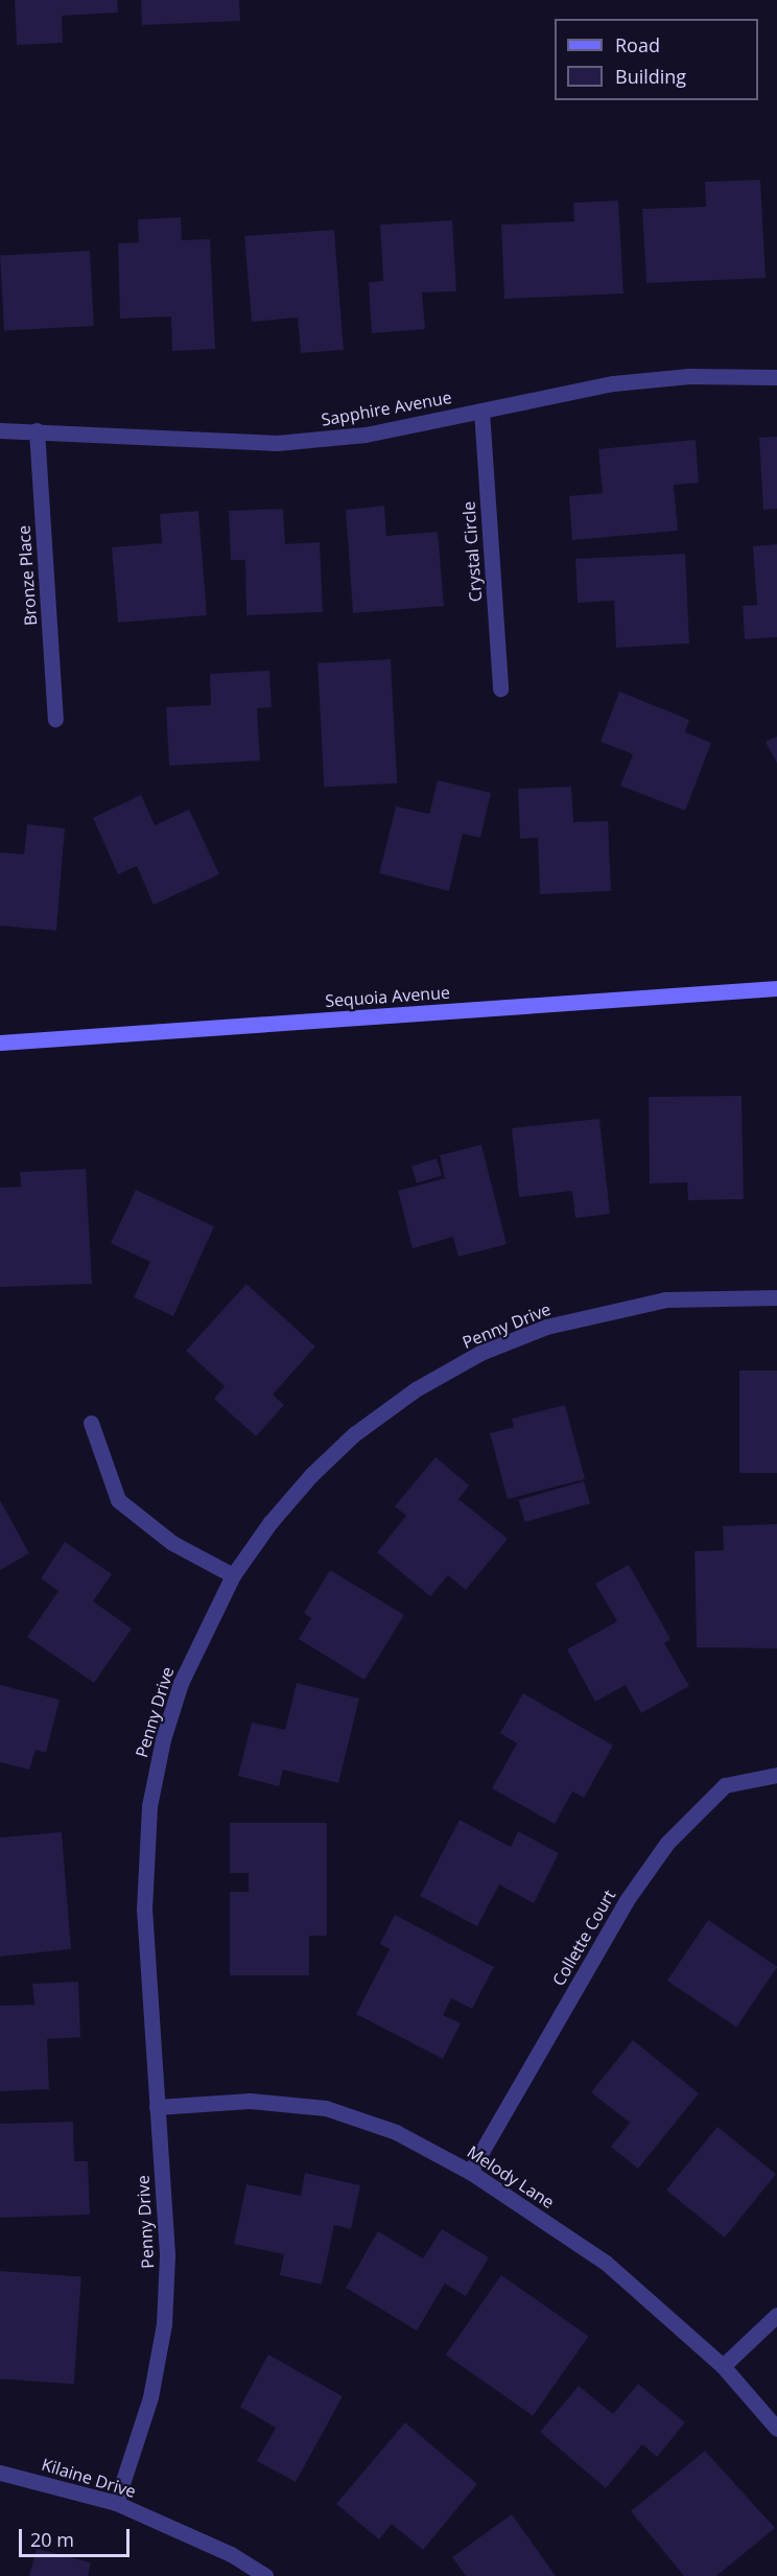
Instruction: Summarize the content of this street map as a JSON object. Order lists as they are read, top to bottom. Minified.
{"streets":{"street":["Sapphire Avenue","Crystal Circle","Bronze Place","Sequoia Avenue","Penny Drive","Collette Court","Melody Lane","Kilaine Drive"]},"crossings":[["Sapphire Avenue","Crystal Circle"],["Sapphire Avenue","Bronze Place"],["Penny Drive","Melody Lane"],["Penny Drive","Kilaine Drive"],["Collette Court","Melody Lane"]],"legend":["Road","Building"],"scale_bar":"20 m"}
